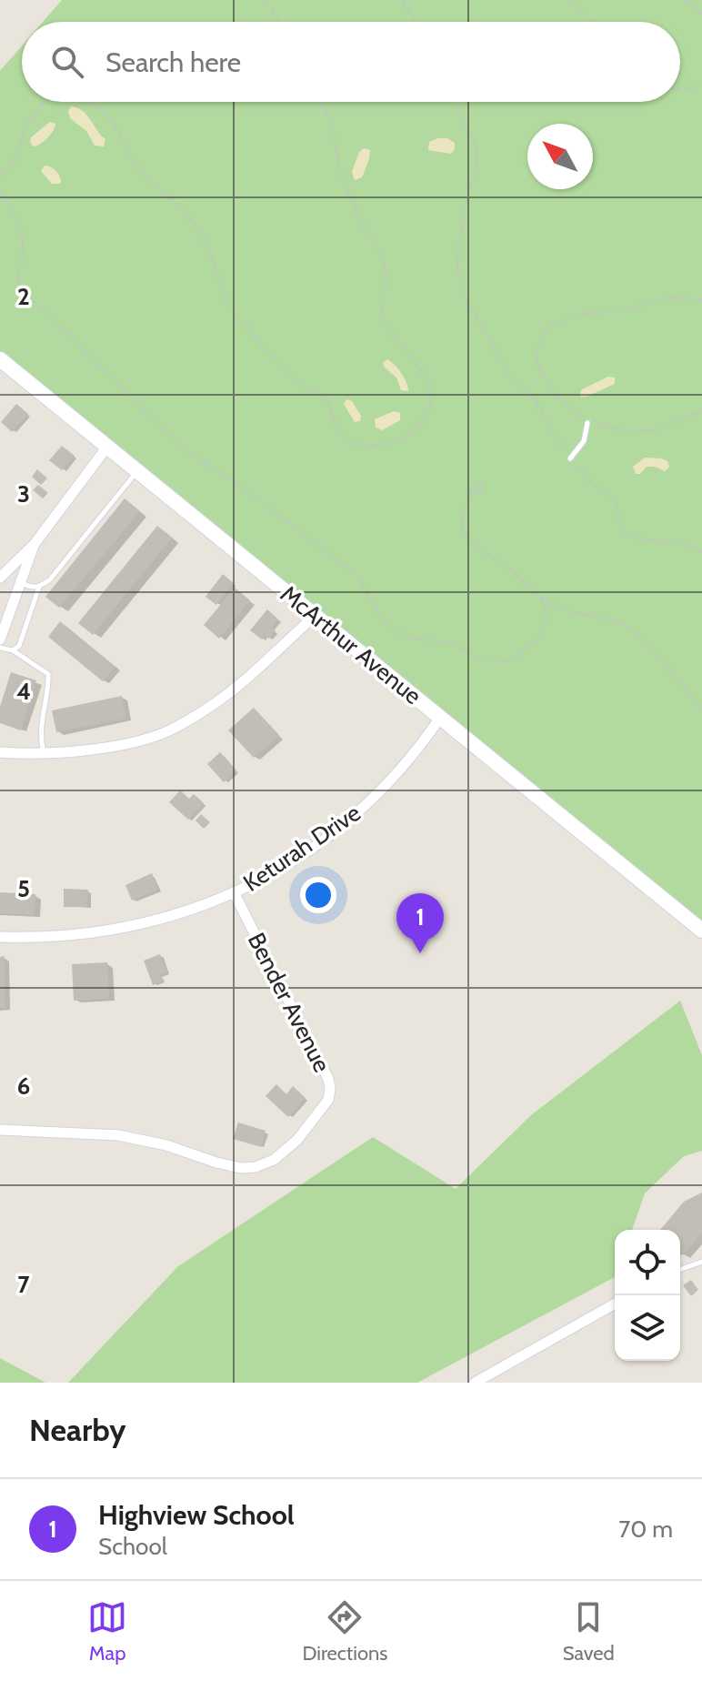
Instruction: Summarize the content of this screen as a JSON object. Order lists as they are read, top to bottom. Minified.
{"streets":{"street":["McArthur Avenue","Keturah Drive","Bender Avenue"]},"crossings":[["McArthur Avenue","Keturah Drive"],["Keturah Drive","Bender Avenue"]],"north":"top left","page":{"search":"Search here","pins":"1","heading":"Nearby","list":[{"mark":"1","name":"Highview School","note":"School","value":"70 m"}],"nav":["Map","Directions","Saved"]},"grid":{"rows":["2","3","4","5","6","7"]}}
